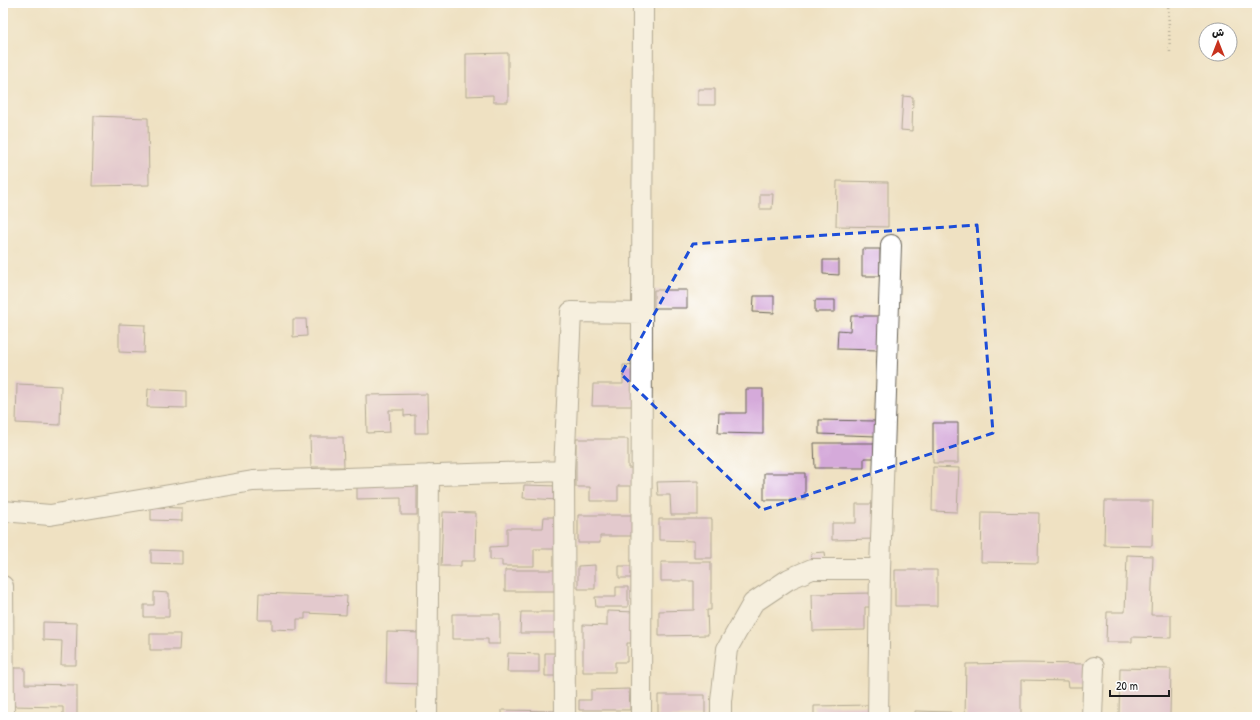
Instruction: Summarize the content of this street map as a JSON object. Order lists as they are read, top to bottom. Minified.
{"scale_bar":"20 m","north":"top"}
